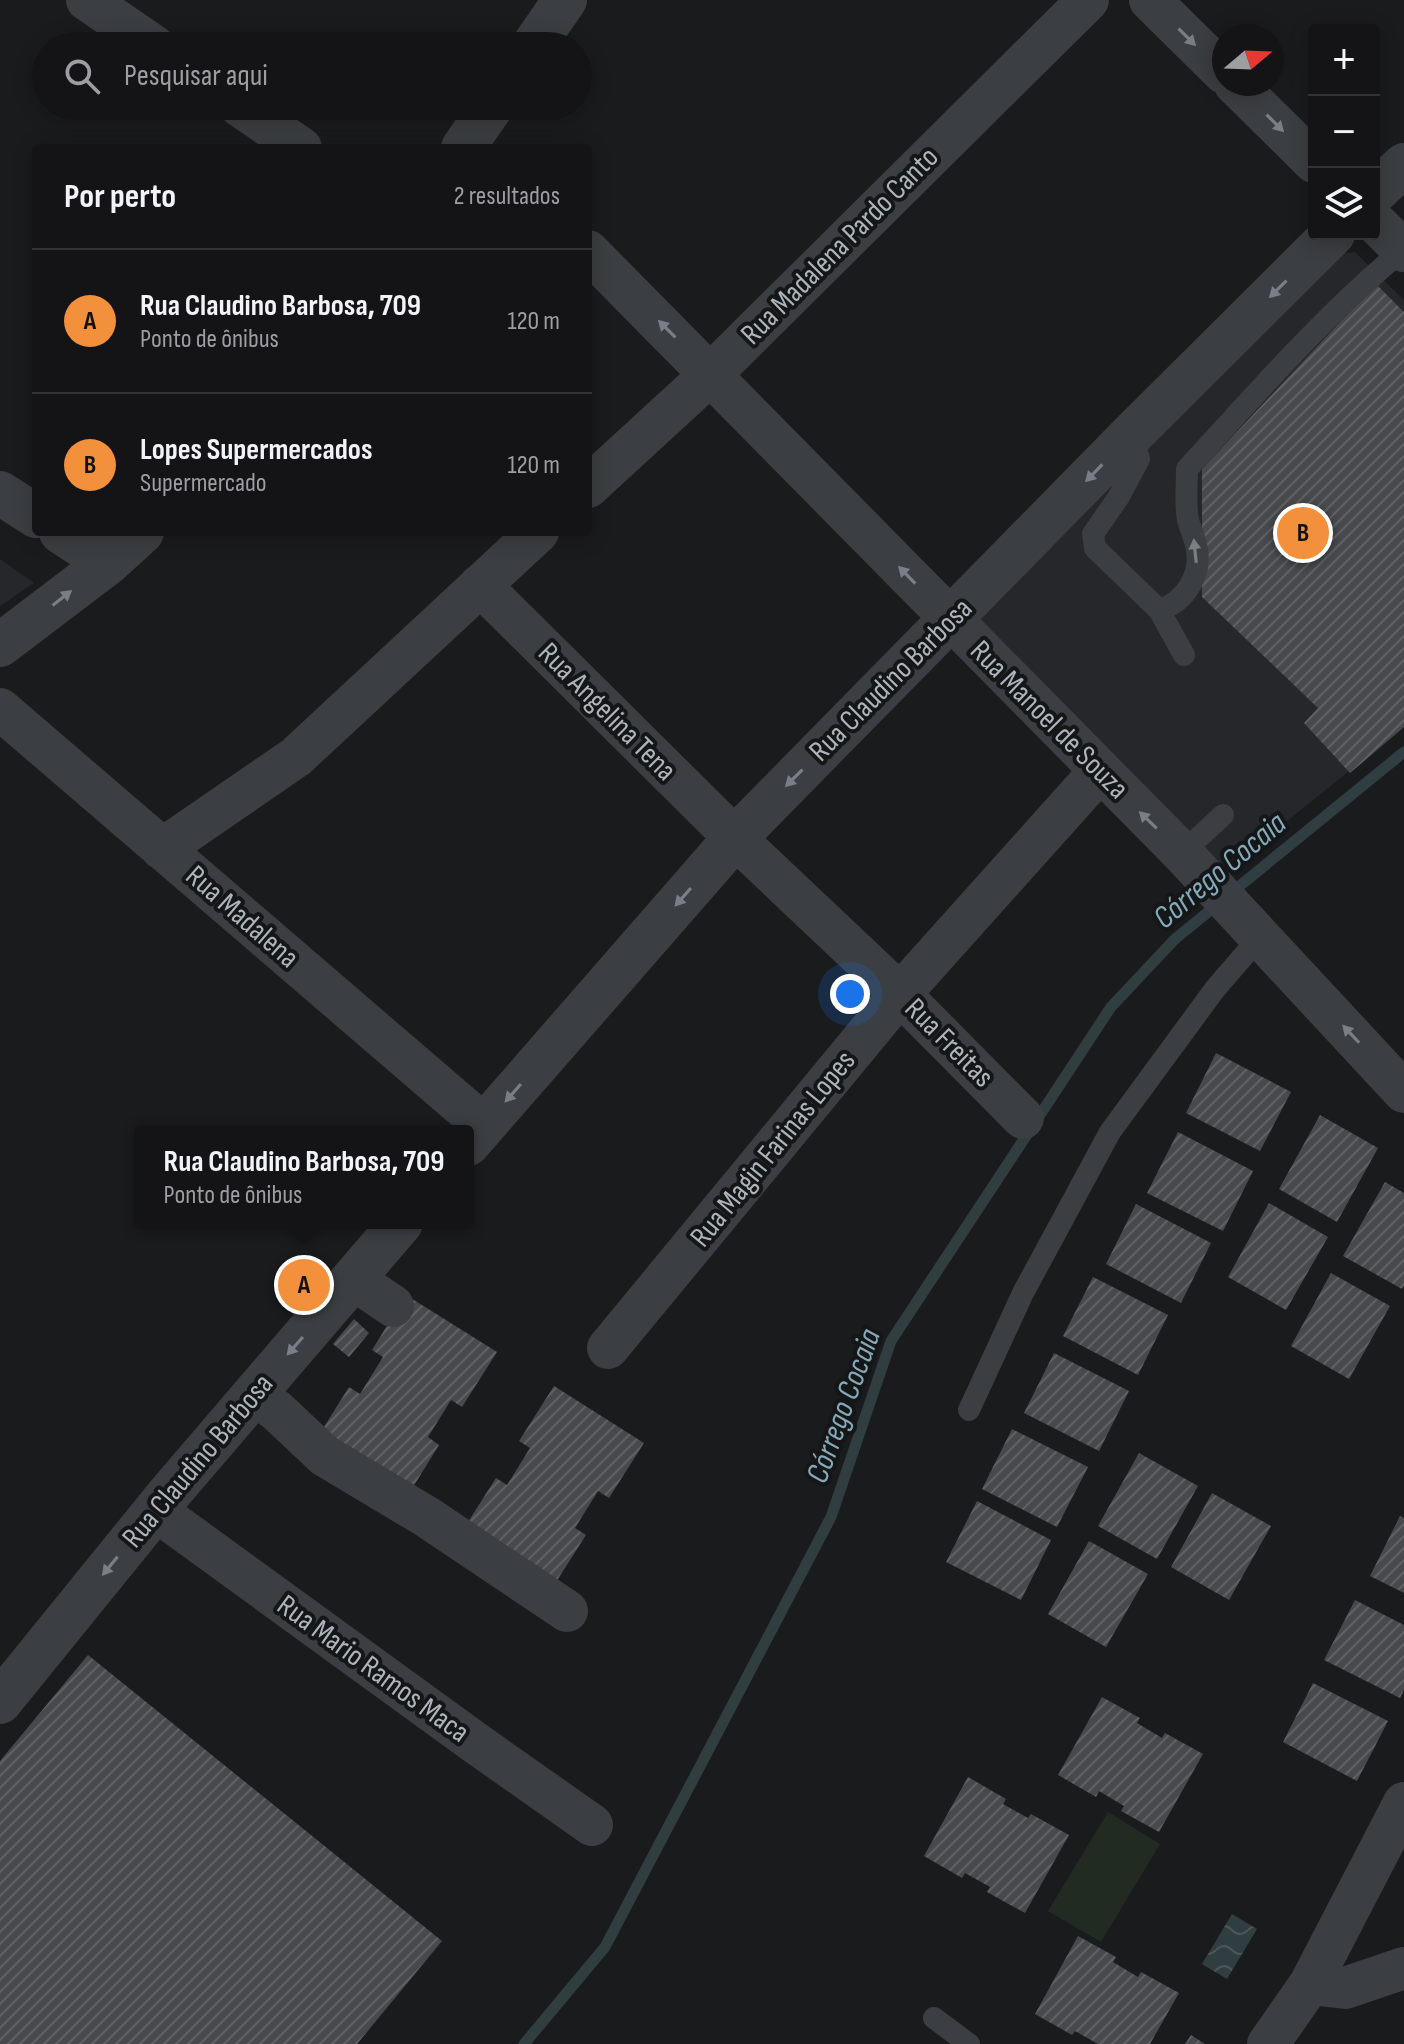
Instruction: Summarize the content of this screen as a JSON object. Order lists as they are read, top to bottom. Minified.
{"streets":{"street":["Rua Madalena Pardo Canto","Rua Claudino Barbosa","Rua Angelina Tena","Rua Manoel de Souza","Rua Madalena","Rua Freitas","Rua Magin Farinas Lopes","Rua Mario Ramos Maca"]},"crossings":[["Rua Madalena Pardo Canto","Rua Manoel de Souza"],["Rua Claudino Barbosa","Rua Angelina Tena"],["Rua Claudino Barbosa","Rua Manoel de Souza"],["Rua Claudino Barbosa","Rua Freitas"],["Rua Claudino Barbosa","Rua Mario Ramos Maca"],["Rua Angelina Tena","Rua Freitas"],["Rua Manoel de Souza","Rua Magin Farinas Lopes"],["Rua Freitas","Rua Magin Farinas Lopes"]],"one_way":["Rua Claudino Barbosa","Rua Manoel de Souza"],"water":["Córrego Cocaia"],"north":"right","page":{"map_buttons":["+","−"],"search":"Pesquisar aqui","heading":["Por perto","2 resultados"],"list":[{"mark":"A","name":"Rua Claudino Barbosa, 709","note":"Ponto de ônibus","value":"120 m"},{"mark":"B","name":"Lopes Supermercados","note":"Supermercado","value":"120 m"}],"pins":["B","A"],"popup":["Rua Claudino Barbosa, 709","Ponto de ônibus"]}}
